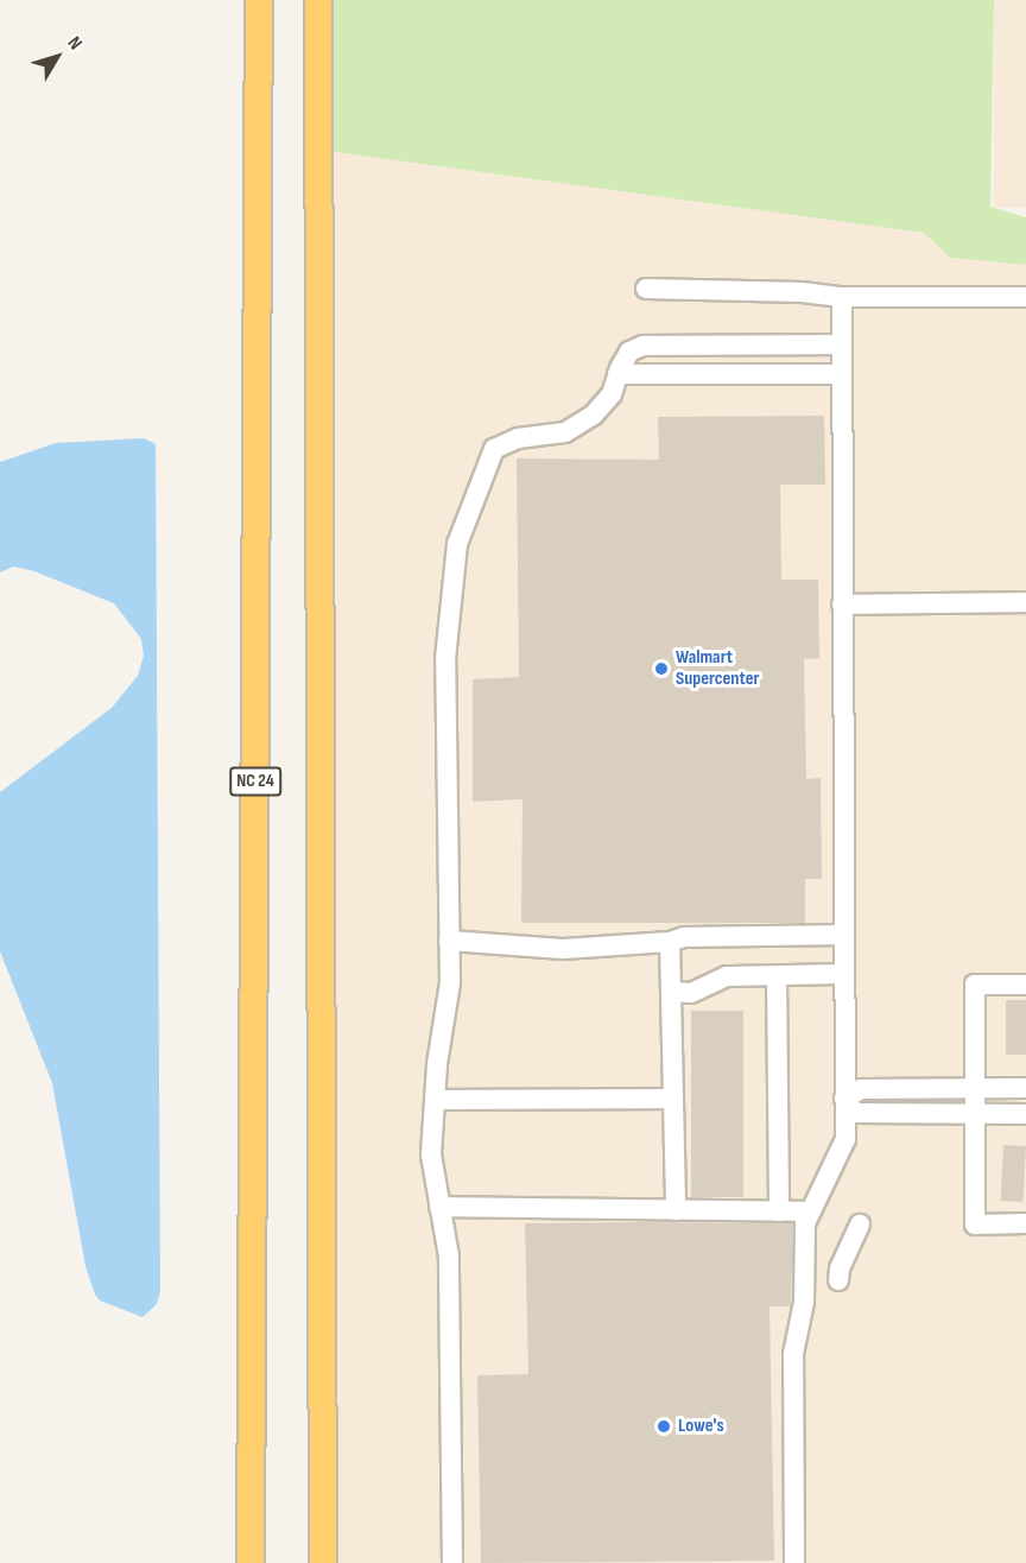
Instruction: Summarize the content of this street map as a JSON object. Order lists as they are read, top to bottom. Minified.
{"streets":{"highway":["NC 24"]},"places":["Walmart Supercenter","Lowe's"],"north":"top right"}
